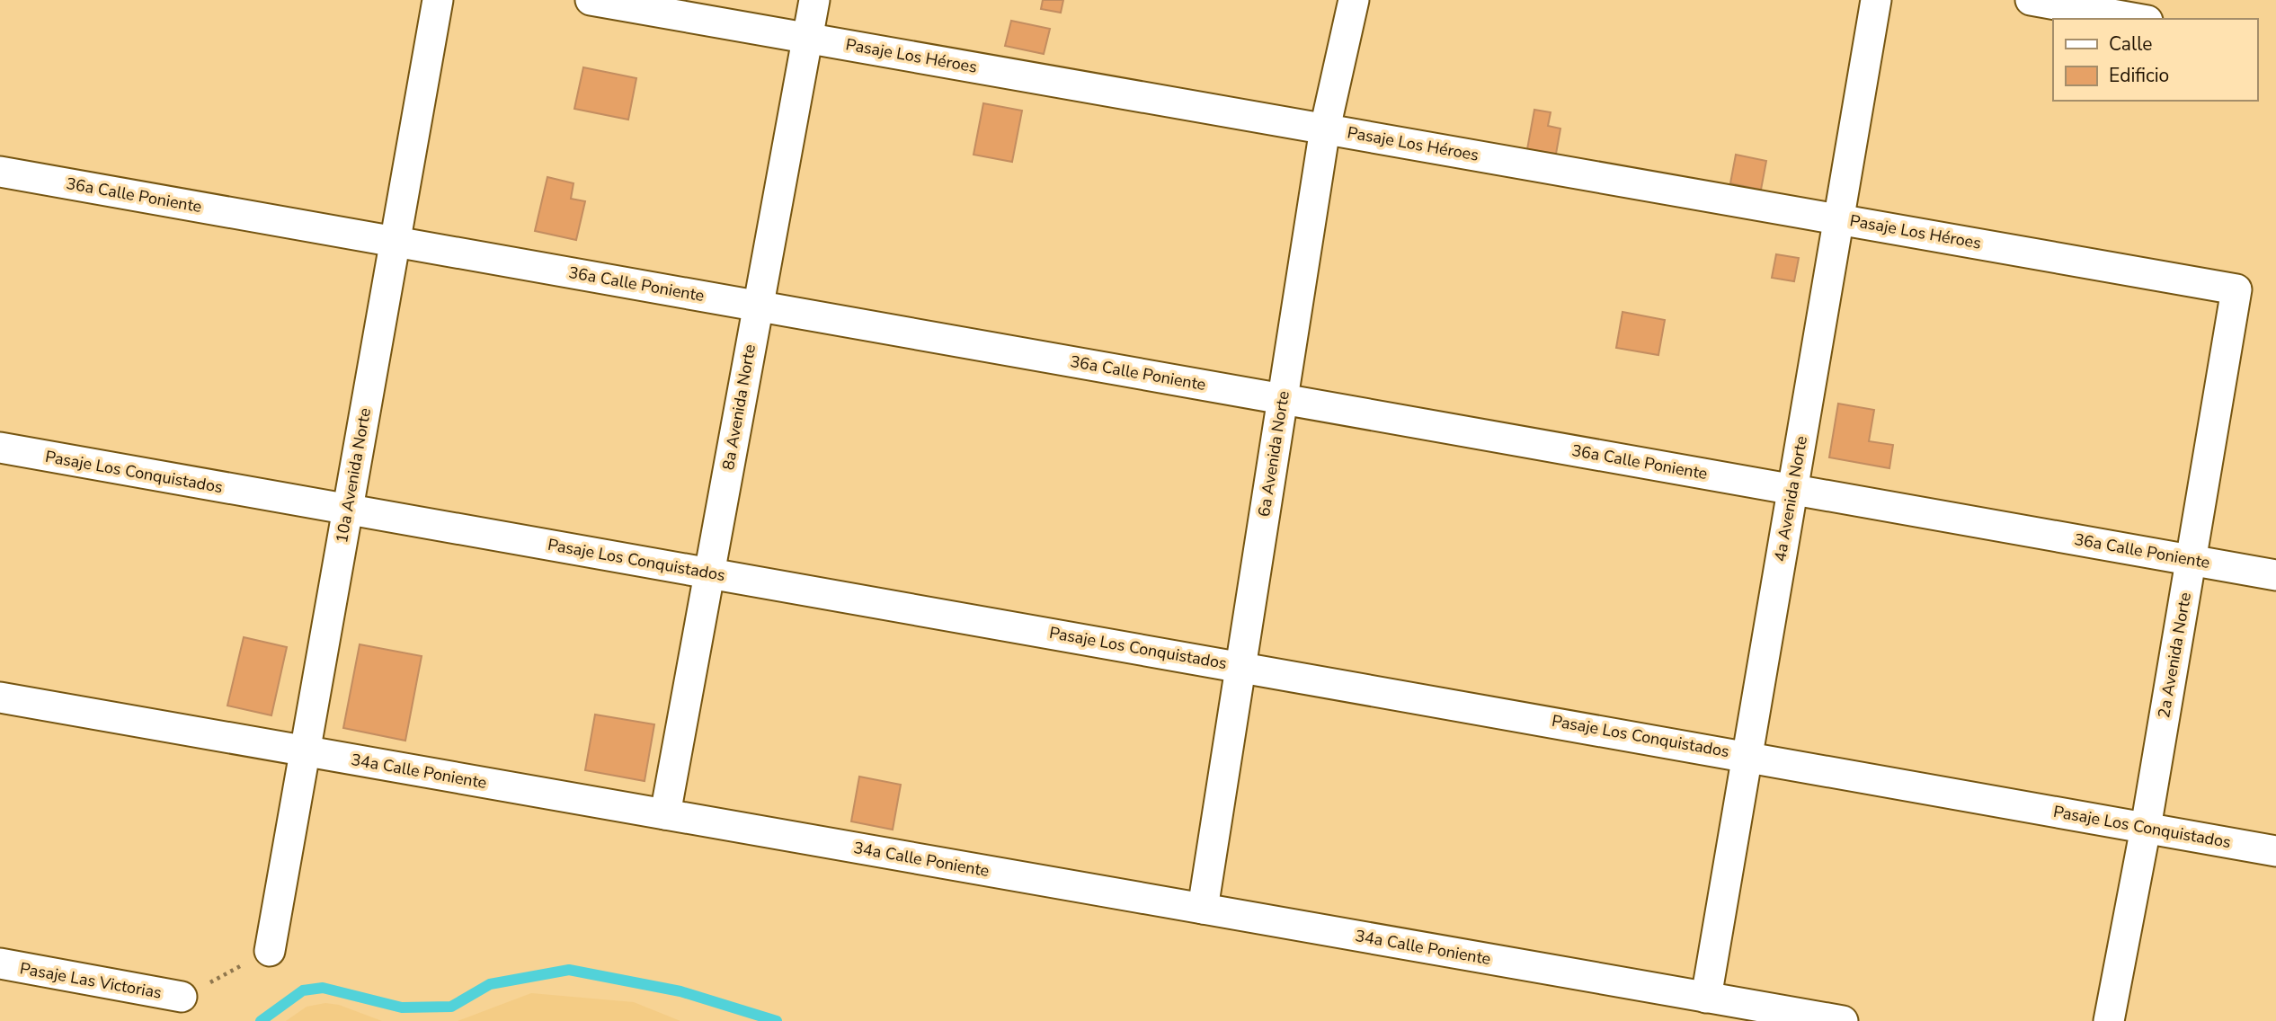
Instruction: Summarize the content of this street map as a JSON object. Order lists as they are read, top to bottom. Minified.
{"streets":{"street":["Pasaje Los Héroes","36a Calle Poniente","8a Avenida Norte","6a Avenida Norte","Pasaje Los Conquistados","10a Avenida Norte","4a Avenida Norte","2a Avenida Norte","34a Calle Poniente","Pasaje Las Victorias"]},"crossings":[["Pasaje Los Héroes","8a Avenida Norte"],["Pasaje Los Héroes","6a Avenida Norte"],["Pasaje Los Héroes","4a Avenida Norte"],["Pasaje Los Héroes","2a Avenida Norte"],["36a Calle Poniente","8a Avenida Norte"],["36a Calle Poniente","6a Avenida Norte"],["36a Calle Poniente","10a Avenida Norte"],["36a Calle Poniente","4a Avenida Norte"],["36a Calle Poniente","2a Avenida Norte"],["8a Avenida Norte","Pasaje Los Conquistados"],["8a Avenida Norte","34a Calle Poniente"],["6a Avenida Norte","Pasaje Los Conquistados"],["6a Avenida Norte","34a Calle Poniente"],["Pasaje Los Conquistados","10a Avenida Norte"],["Pasaje Los Conquistados","4a Avenida Norte"],["Pasaje Los Conquistados","2a Avenida Norte"],["10a Avenida Norte","34a Calle Poniente"],["4a Avenida Norte","34a Calle Poniente"]],"legend":["Calle","Edificio"]}
